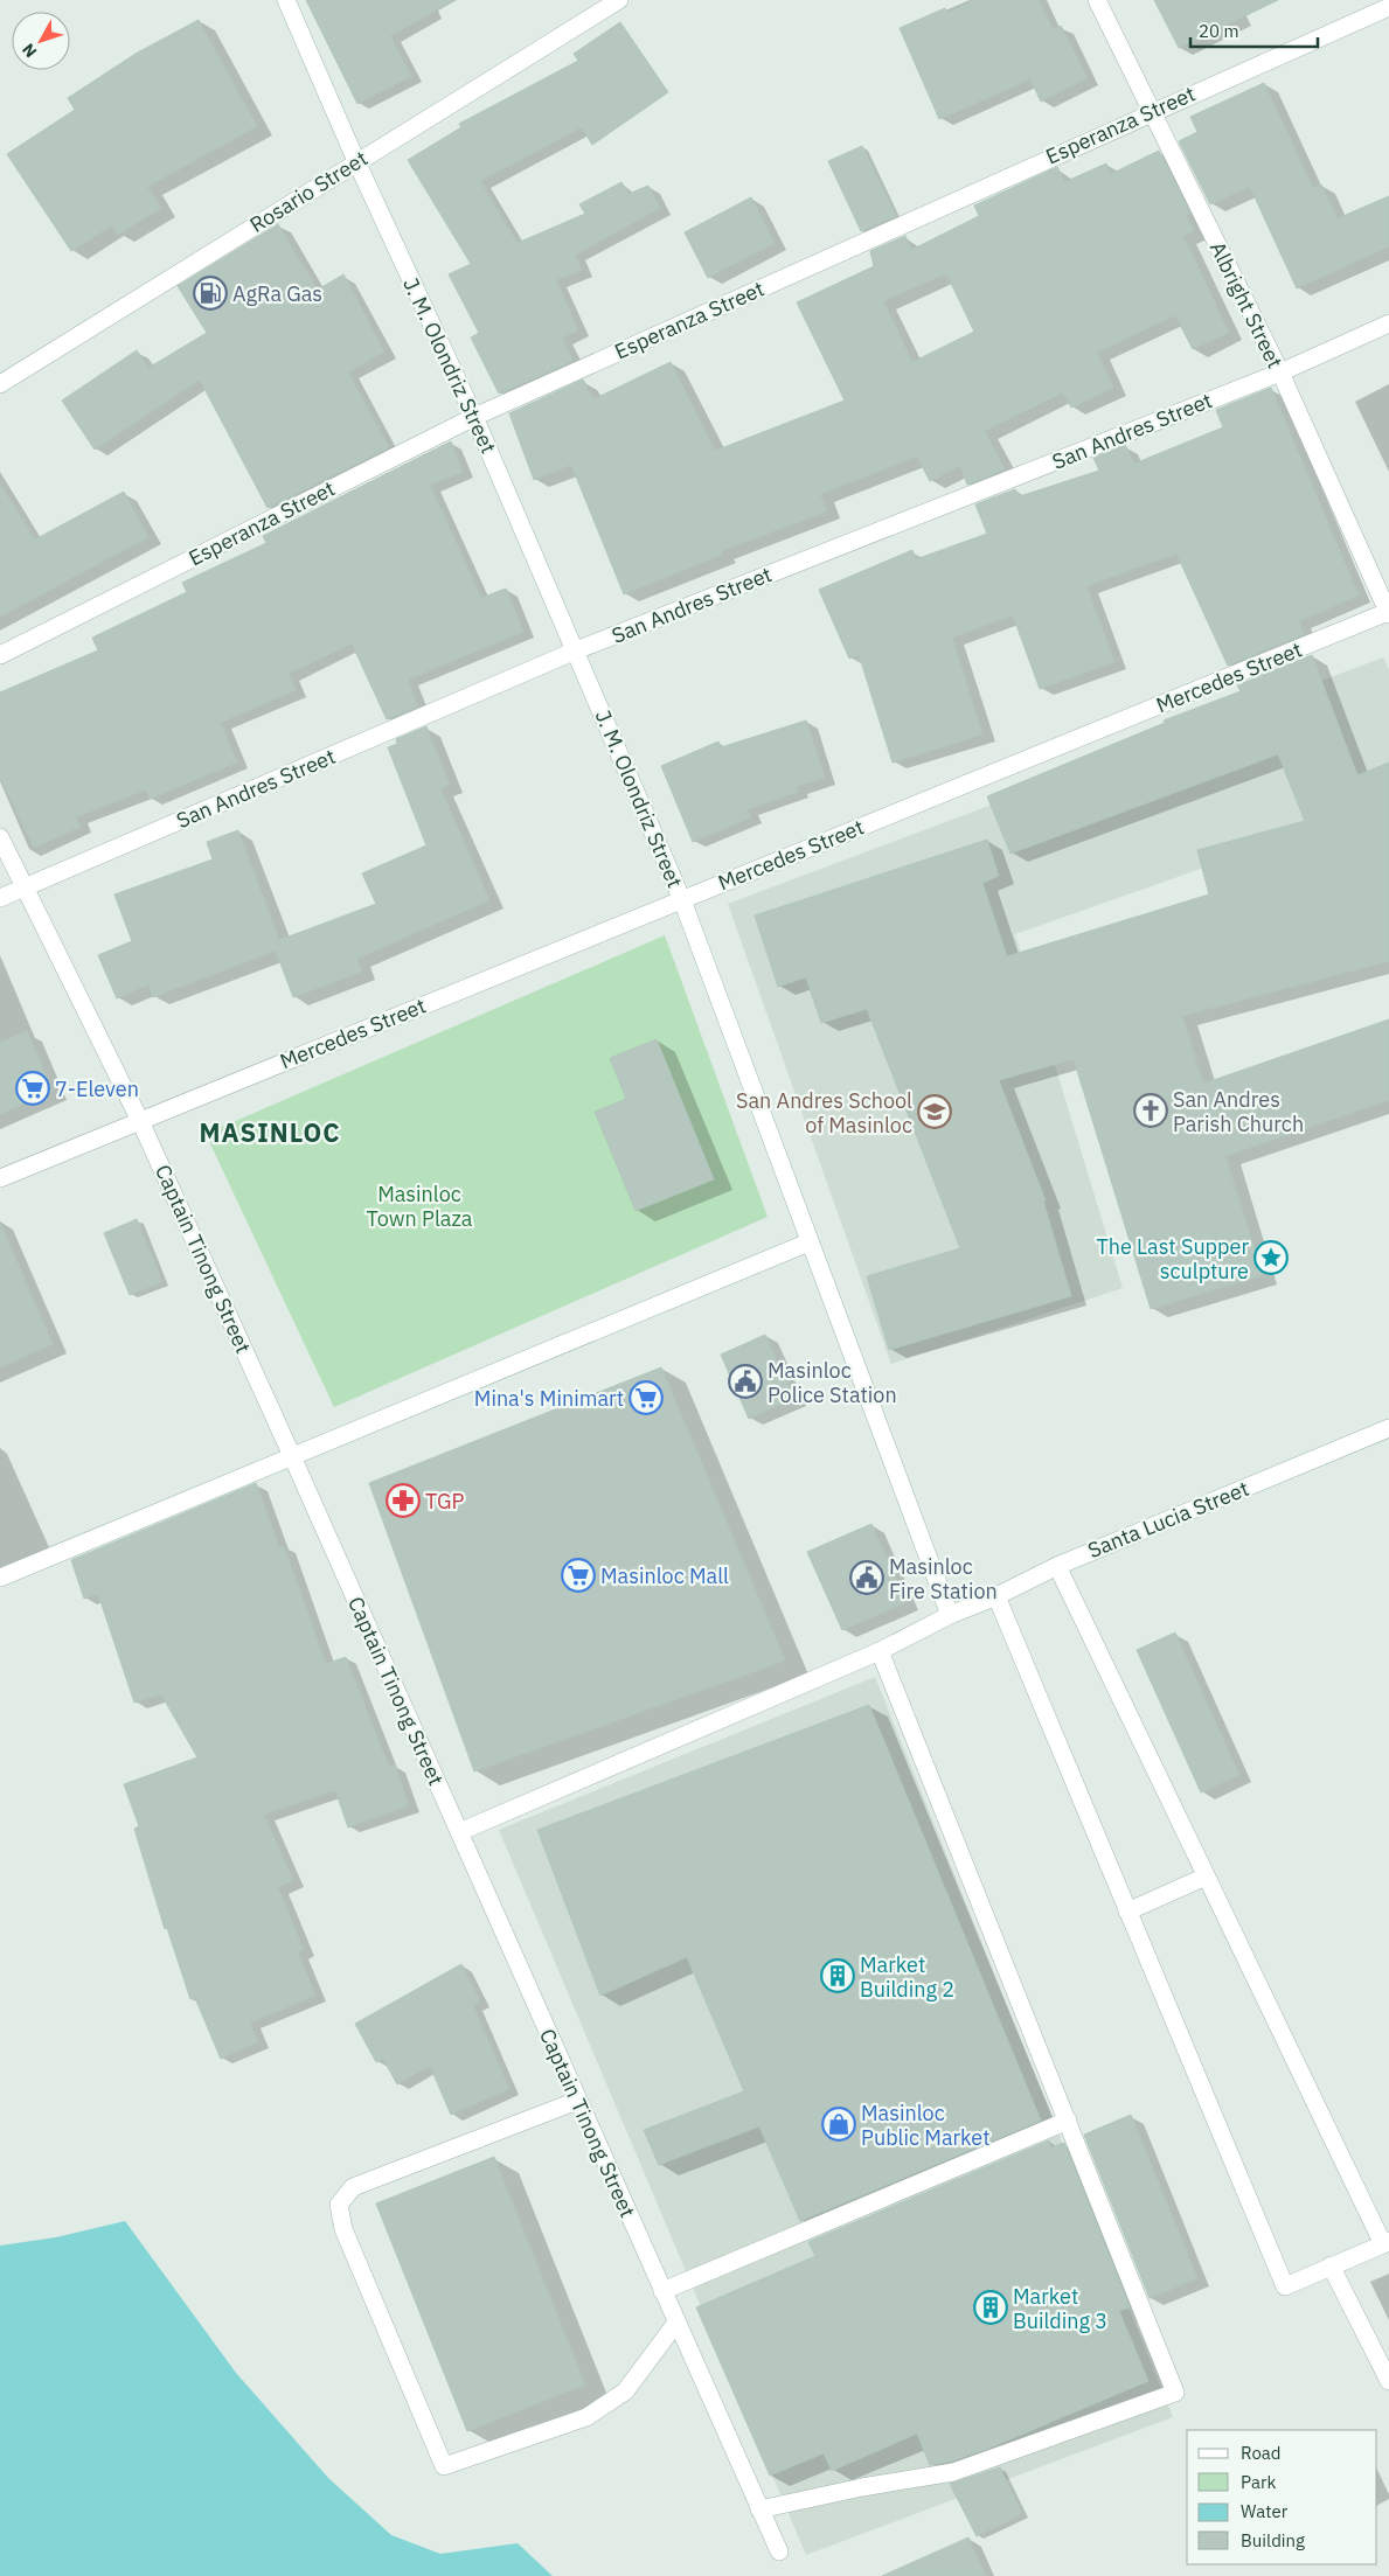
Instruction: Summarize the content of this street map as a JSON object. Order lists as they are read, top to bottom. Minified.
{"streets":{"street":["Esperanza Street","Rosario Street","Albright Street","J. M. Olondriz Street","San Andres Street","Mercedes Street","Captain Tinong Street","Santa Lucia Street"]},"crossings":[["Esperanza Street","Albright Street"],["Esperanza Street","J. M. Olondriz Street"],["Rosario Street","J. M. Olondriz Street"],["Albright Street","San Andres Street"],["Albright Street","Mercedes Street"],["J. M. Olondriz Street","San Andres Street"],["J. M. Olondriz Street","Mercedes Street"],["J. M. Olondriz Street","Santa Lucia Street"],["San Andres Street","Captain Tinong Street"],["Mercedes Street","Captain Tinong Street"],["Captain Tinong Street","Santa Lucia Street"]],"districts":["MASINLOC"],"parks":["Masinloc Town Plaza"],"places":{"fuel station":["AgRa Gas"],"supermarket":["7-Eleven","Mina's Minimart","Masinloc Mall"],"church":["San Andres Parish Church"],"school or university":["San Andres School of Masinloc"],"place":["The Last Supper sculpture"],"public building":["Masinloc Police Station","Masinloc Fire Station"],"pharmacy":["TGP"],"building":["Market Building 2","Market Building 3"],"shop":["Masinloc Public Market"]},"legend":["Road","Park","Water","Building"],"scale_bar":"20 m","north":"bottom left"}
